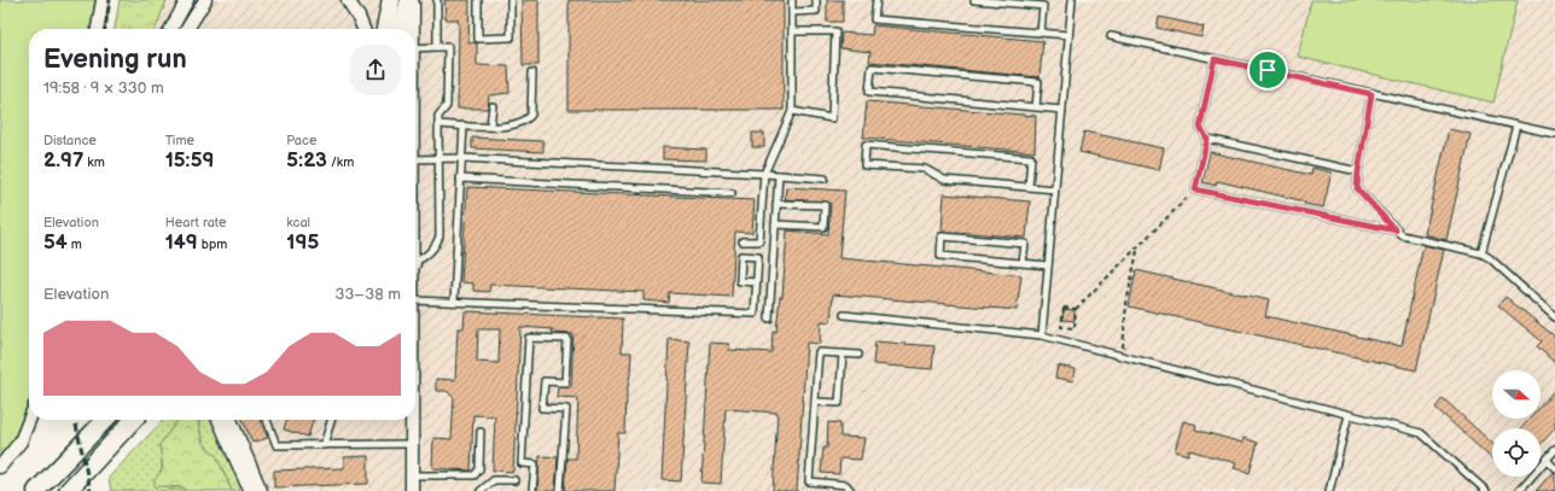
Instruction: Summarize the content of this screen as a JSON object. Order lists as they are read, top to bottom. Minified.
{"north":"right","page":{"heading":["Evening run","19:58 · 9 × 330 m"],"stats":[["Distance","2.97 km"],["Time","15:59"],["Pace","5:23 /km"],["Elevation","54 m"],["Heart rate","149 bpm"],["kcal","195"]],"chart":["Elevation","33–38 m"]}}
